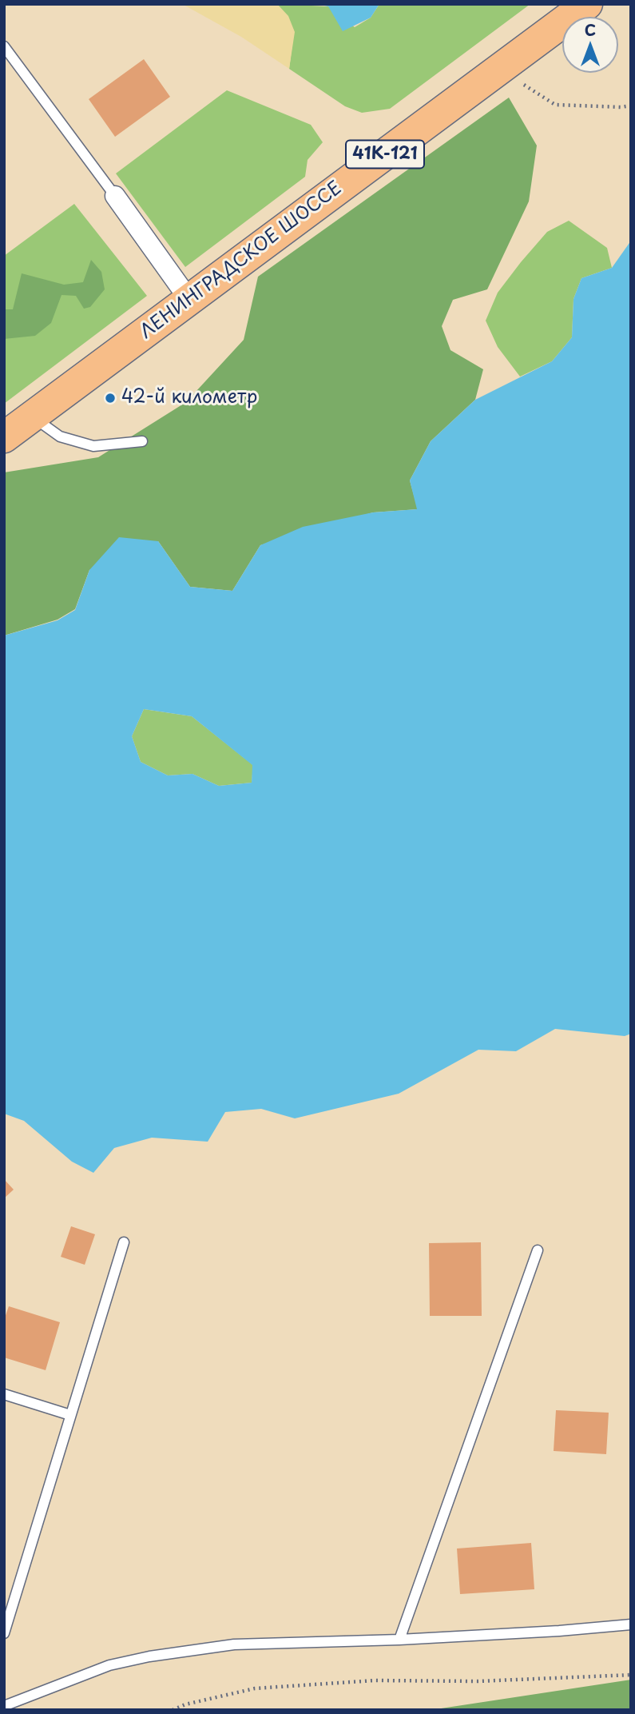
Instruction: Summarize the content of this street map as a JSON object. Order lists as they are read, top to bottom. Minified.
{"streets":{"main road":["41К-121","ЛЕНИНГРАДСКОЕ ШОССЕ"]},"places":["42-й километр"],"north":"top"}
